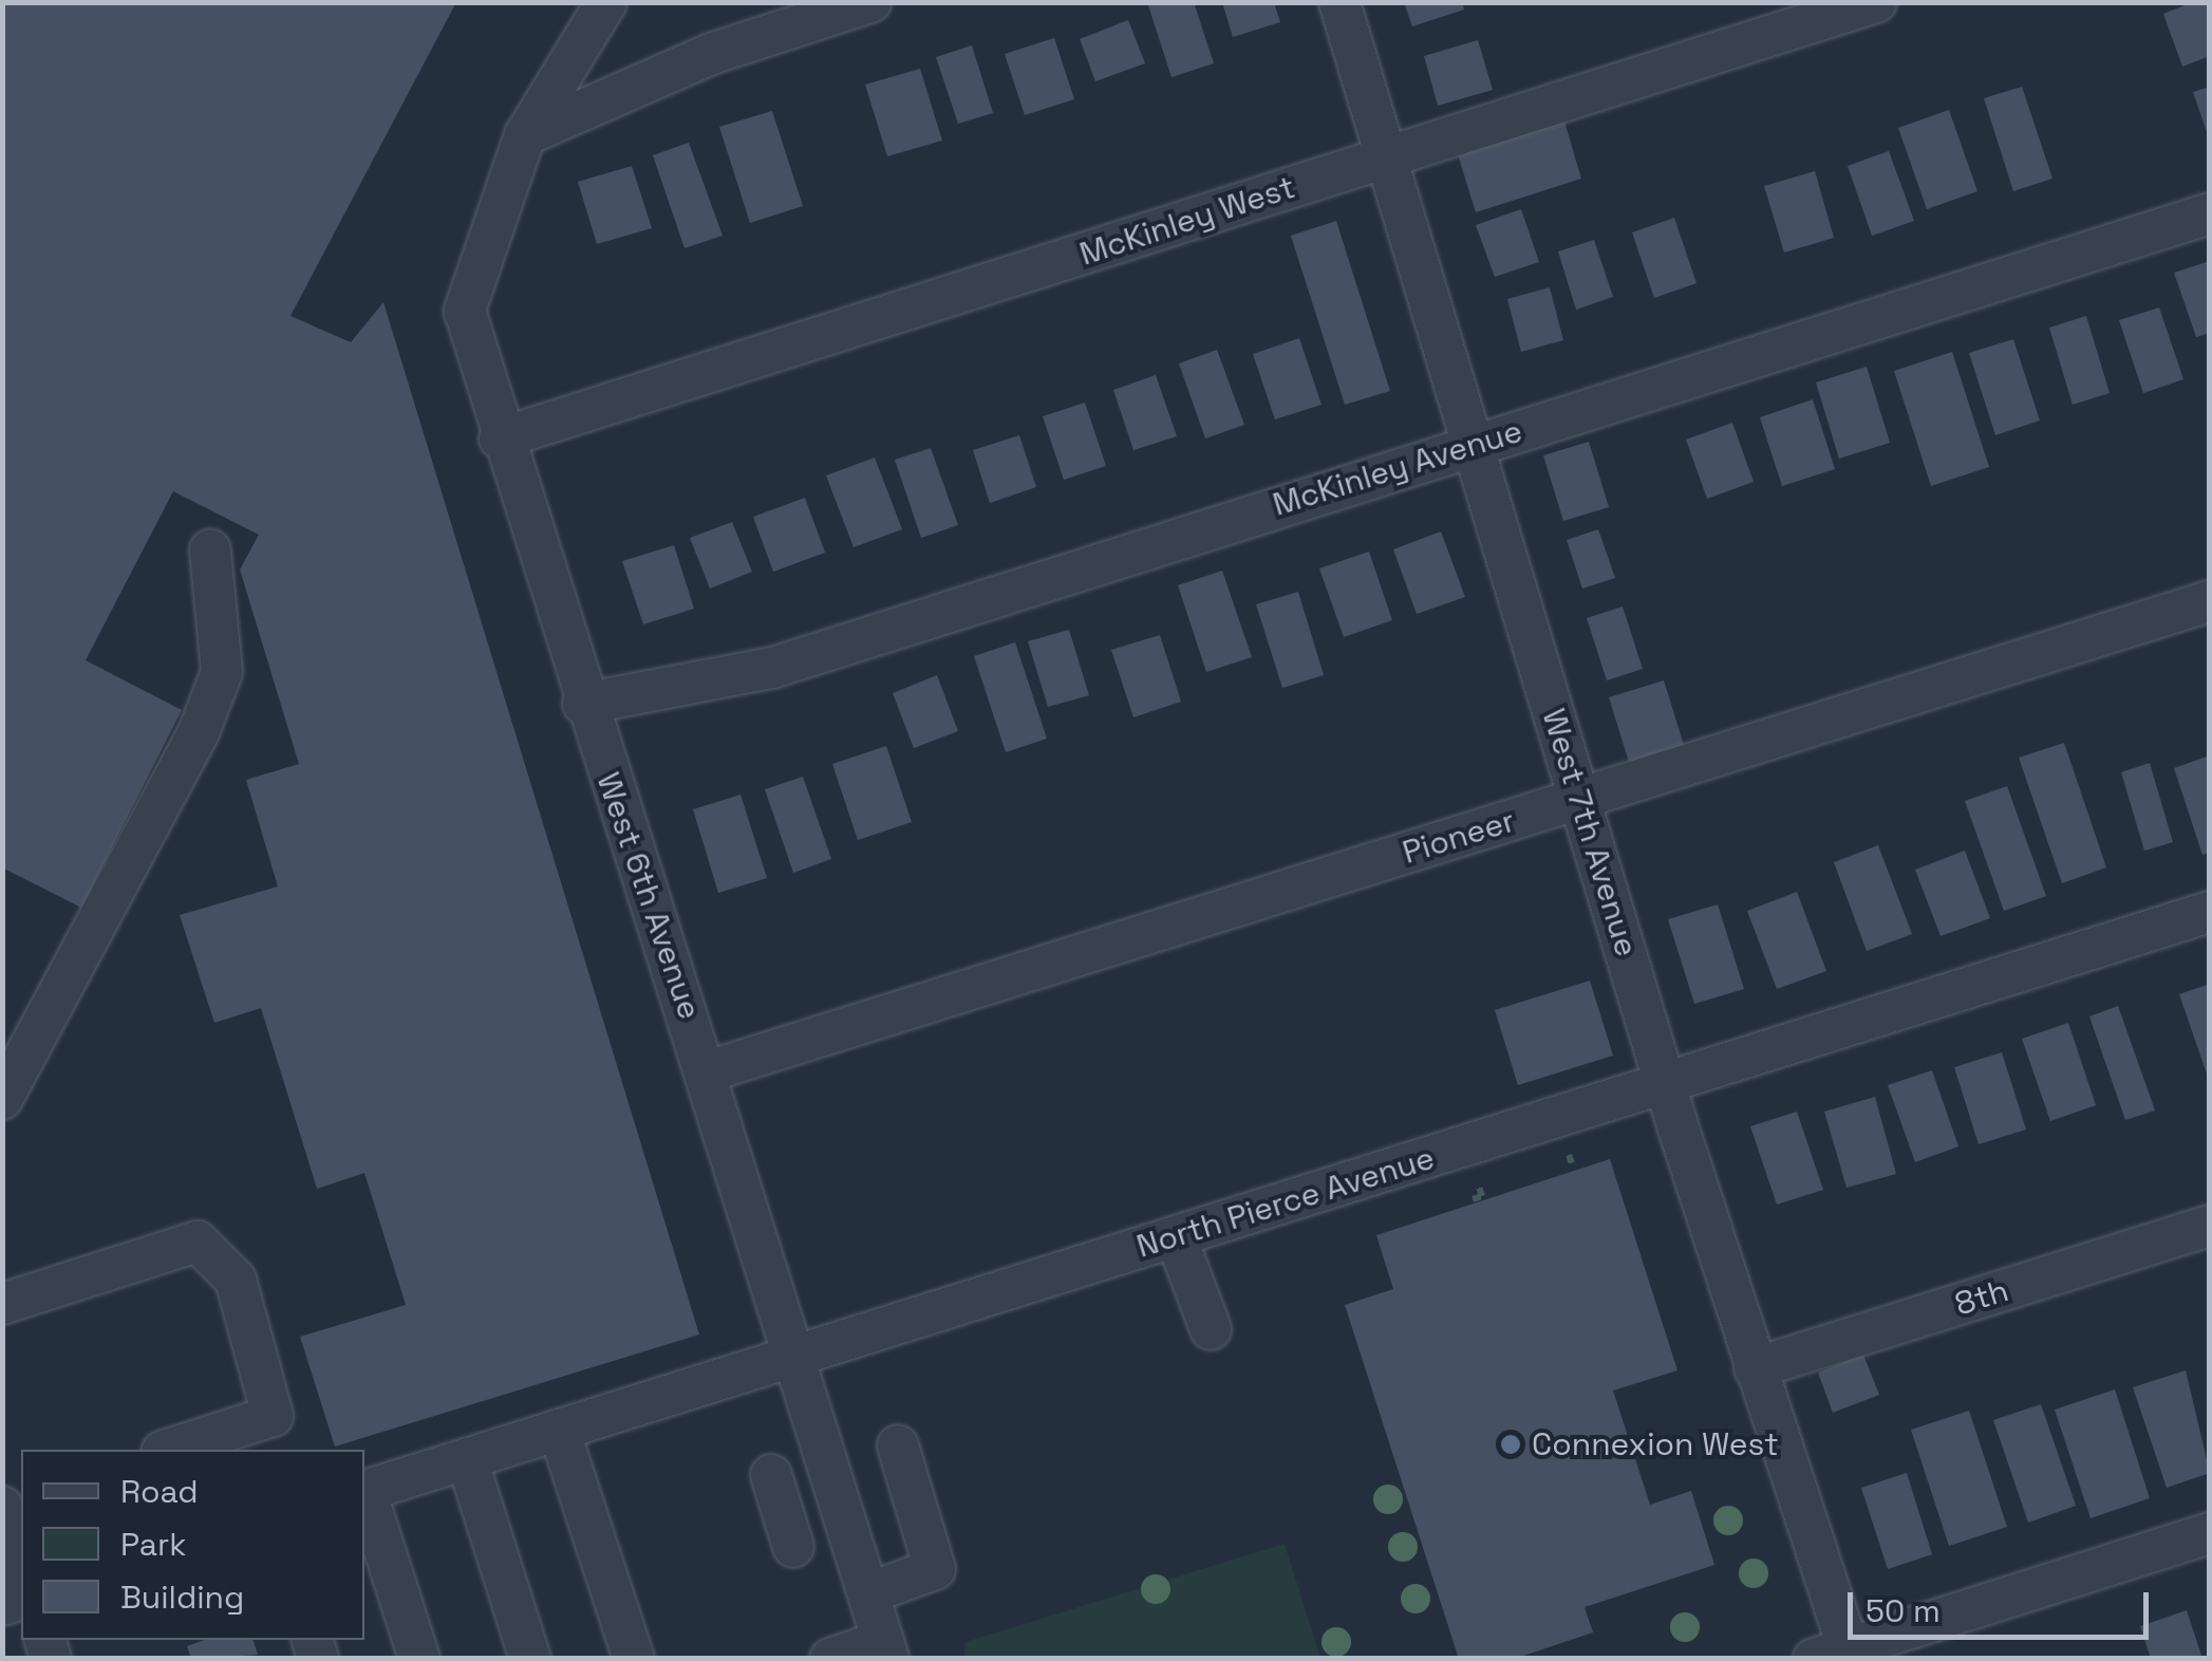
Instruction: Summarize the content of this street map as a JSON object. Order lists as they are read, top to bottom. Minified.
{"streets":{"street":["McKinley West","McKinley Avenue","West 7th Avenue","Pioneer","West 6th Avenue","North Pierce Avenue","8th"]},"crossings":[["McKinley West","West 7th Avenue"],["McKinley West","West 6th Avenue"],["McKinley Avenue","West 7th Avenue"],["McKinley Avenue","West 6th Avenue"],["West 7th Avenue","Pioneer"],["West 7th Avenue","North Pierce Avenue"],["West 7th Avenue","8th"],["Pioneer","West 6th Avenue"],["West 6th Avenue","North Pierce Avenue"]],"places":["Connexion West"],"legend":["Road","Park","Building"],"scale_bar":"50 m"}
